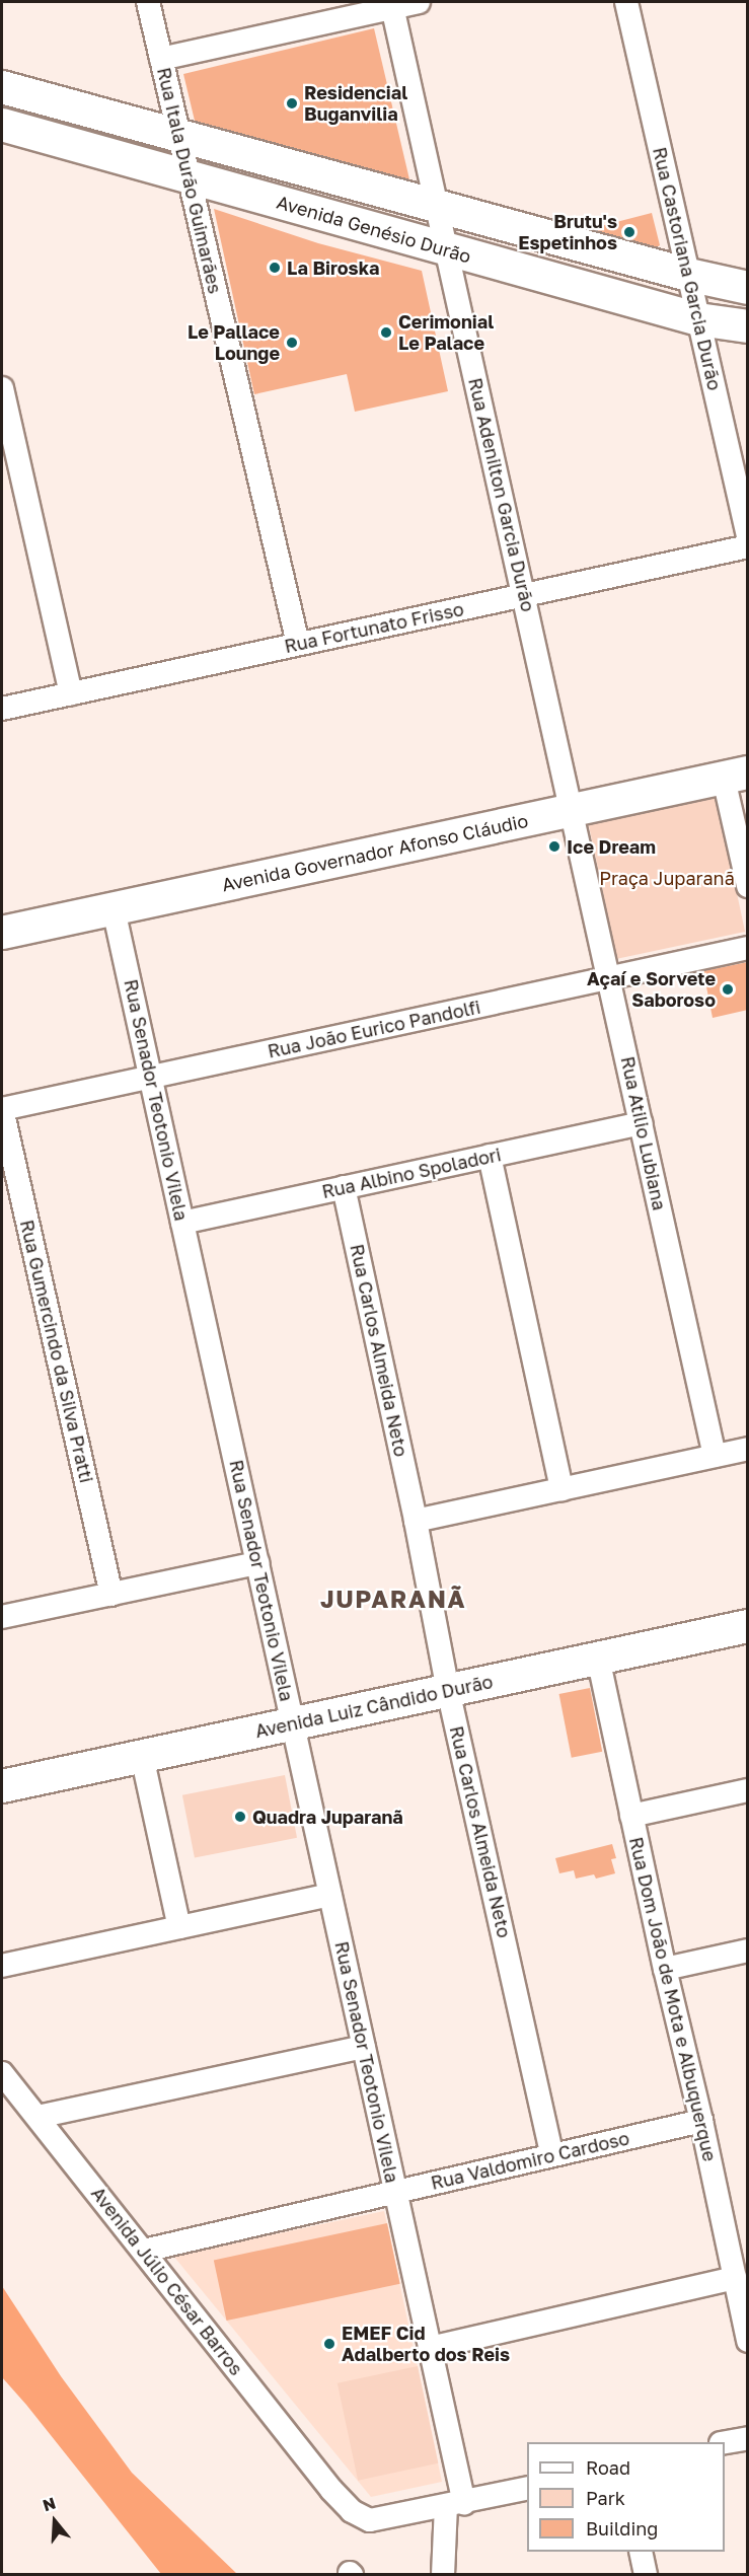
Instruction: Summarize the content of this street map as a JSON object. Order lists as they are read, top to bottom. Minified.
{"streets":{"main road":["Avenida Genésio Durão","Avenida Governador Afonso Cláudio","Avenida Luiz Cândido Durão"],"street":["Rua Itala Durão Guimarães","Rua Castoriana Garcia Durão","Rua Adenilton Garcia Durão","Rua Fortunato Frisso","Rua João Eurico Pandolfi","Rua Senador Teotonio Vilela","Rua Atilio Lubiana","Rua Albino Spoladori","Rua Carlos Almeida Neto","Rua Gumercindo da Silva Pratti","Rua Dom João de Mota e Albuquerque","Rua Valdomiro Cardoso","Avenida Júlio César Barros"]},"crossings":[["Rua Itala Durão Guimarães","Avenida Genésio Durão"],["Rua Itala Durão Guimarães","Rua Fortunato Frisso"],["Avenida Genésio Durão","Rua Castoriana Garcia Durão"],["Avenida Genésio Durão","Rua Adenilton Garcia Durão"],["Rua Adenilton Garcia Durão","Rua Fortunato Frisso"],["Rua Adenilton Garcia Durão","Avenida Governador Afonso Cláudio"],["Rua Adenilton Garcia Durão","Rua Atilio Lubiana"],["Avenida Governador Afonso Cláudio","Rua Senador Teotonio Vilela"],["Avenida Governador Afonso Cláudio","Rua Atilio Lubiana"],["Rua João Eurico Pandolfi","Rua Senador Teotonio Vilela"],["Rua João Eurico Pandolfi","Rua Atilio Lubiana"],["Rua João Eurico Pandolfi","Rua Gumercindo da Silva Pratti"],["Rua Senador Teotonio Vilela","Rua Albino Spoladori"],["Rua Senador Teotonio Vilela","Avenida Luiz Cândido Durão"],["Rua Senador Teotonio Vilela","Rua Valdomiro Cardoso"],["Rua Senador Teotonio Vilela","Avenida Júlio César Barros"],["Rua Atilio Lubiana","Rua Albino Spoladori"],["Rua Albino Spoladori","Rua Carlos Almeida Neto"],["Rua Carlos Almeida Neto","Avenida Luiz Cândido Durão"],["Rua Carlos Almeida Neto","Rua Valdomiro Cardoso"],["Avenida Luiz Cândido Durão","Rua Dom João de Mota e Albuquerque"],["Rua Dom João de Mota e Albuquerque","Rua Valdomiro Cardoso"],["Rua Valdomiro Cardoso","Avenida Júlio César Barros"]],"districts":["JUPARANÃ"],"parks":["Praça Juparanã"],"places":["Residencial Buganvilia","Brutu's Espetinhos","La Biroska","Cerimonial Le Palace","Le Pallace Lounge","Ice Dream","Açaí e Sorvete Saboroso","Quadra Juparanã","EMEF Cid Adalberto dos Reis"],"legend":["Road","Park","Building"],"north":"top"}
